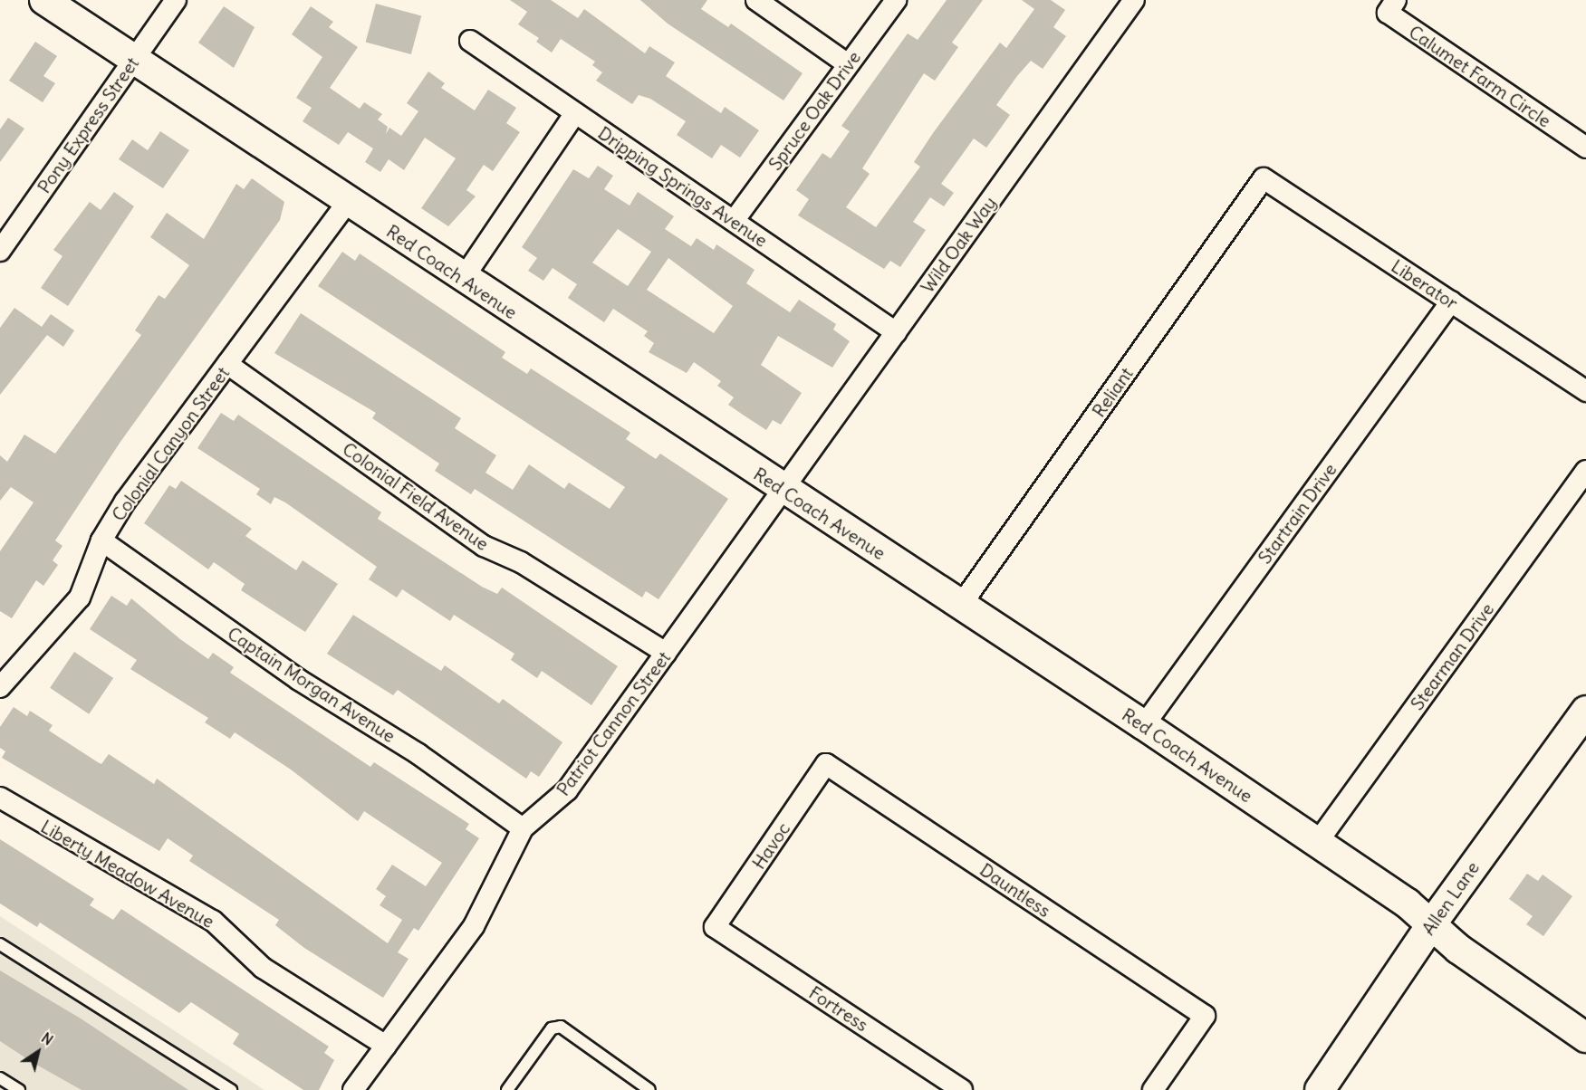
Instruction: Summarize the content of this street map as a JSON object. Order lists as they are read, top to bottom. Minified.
{"streets":{"street":["Calumet Farm Circle","Spruce Oak Drive","Pony Express Street","Dripping Springs Avenue","Wild Oak Way","Red Coach Avenue","Liberator","Reliant","Colonial Canyon Street","Colonial Field Avenue","Startrain Drive","Stearman Drive","Captain Morgan Avenue","Patriot Cannon Street","Havoc","Liberty Meadow Avenue","Dauntless","Allen Lane","Fortress"]},"crossings":[["Spruce Oak Drive","Dripping Springs Avenue"],["Pony Express Street","Red Coach Avenue"],["Dripping Springs Avenue","Wild Oak Way"],["Wild Oak Way","Red Coach Avenue"],["Wild Oak Way","Patriot Cannon Street"],["Red Coach Avenue","Reliant"],["Red Coach Avenue","Colonial Canyon Street"],["Red Coach Avenue","Startrain Drive"],["Red Coach Avenue","Stearman Drive"],["Red Coach Avenue","Patriot Cannon Street"],["Red Coach Avenue","Allen Lane"],["Liberator","Reliant"],["Liberator","Startrain Drive"],["Colonial Canyon Street","Colonial Field Avenue"],["Colonial Canyon Street","Captain Morgan Avenue"],["Colonial Field Avenue","Patriot Cannon Street"],["Captain Morgan Avenue","Patriot Cannon Street"],["Patriot Cannon Street","Liberty Meadow Avenue"],["Havoc","Dauntless"],["Havoc","Fortress"]],"north":"top right"}
